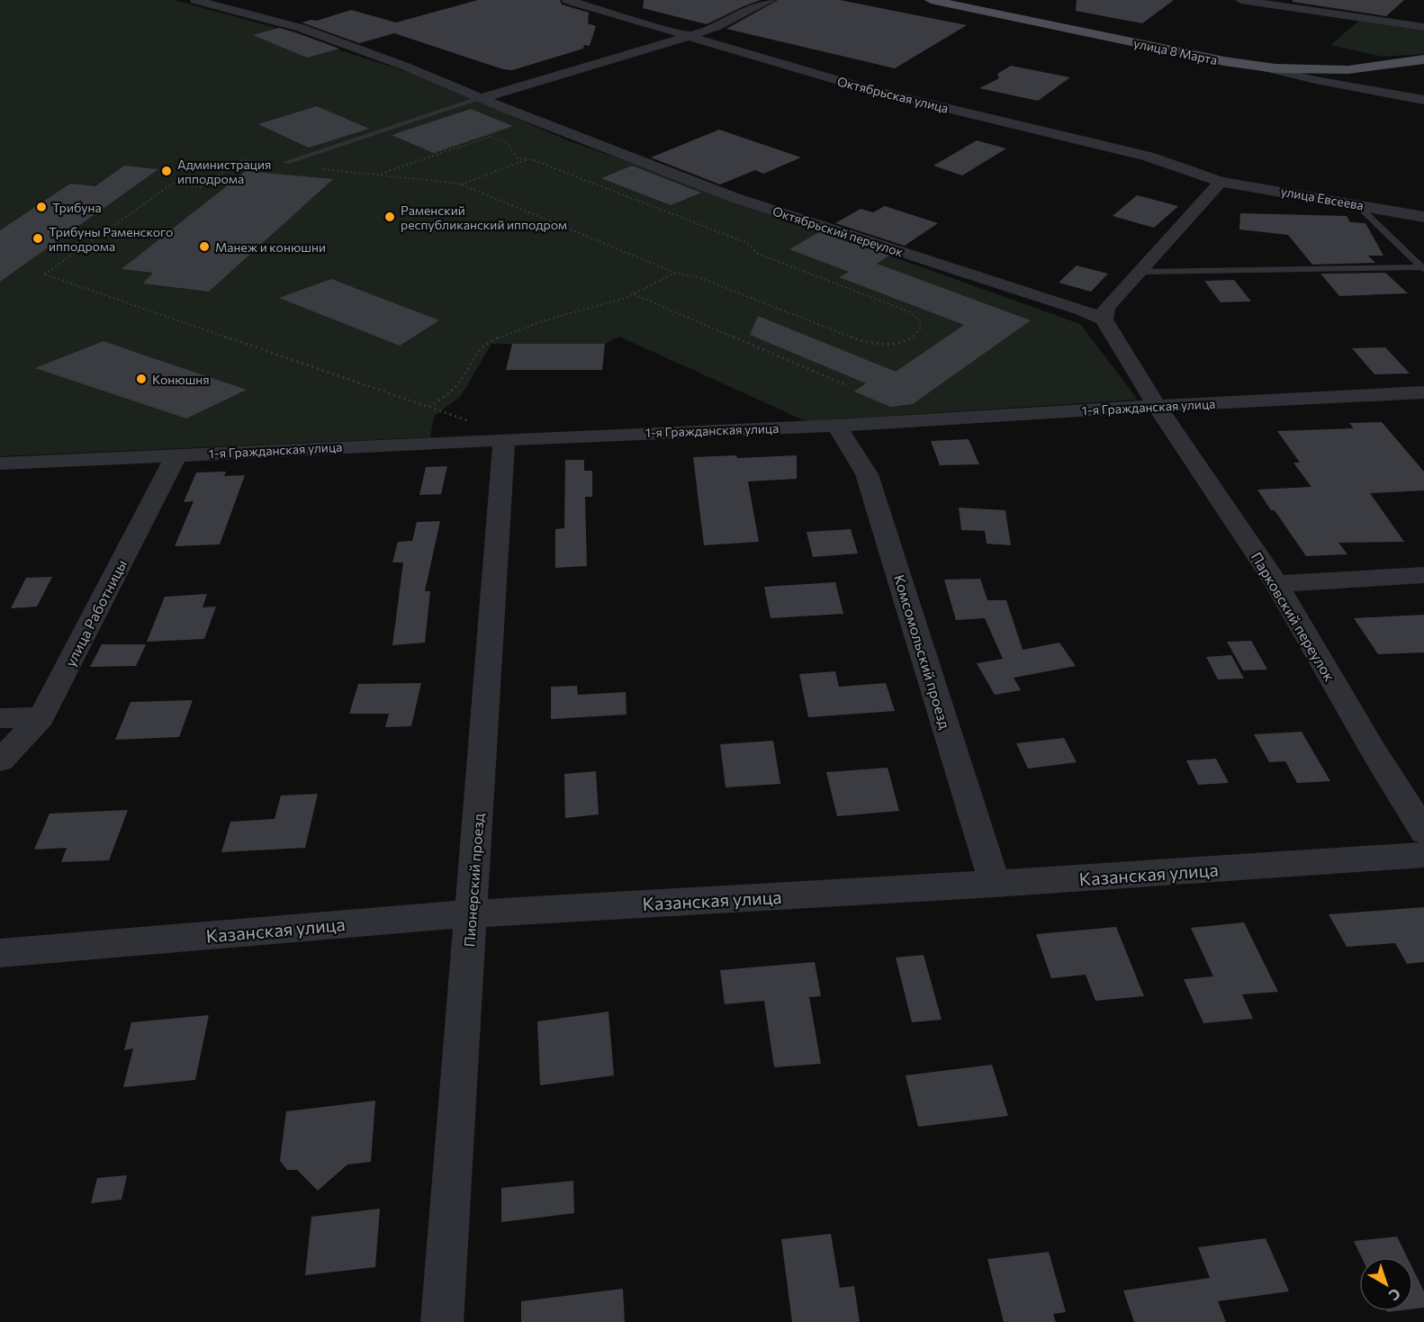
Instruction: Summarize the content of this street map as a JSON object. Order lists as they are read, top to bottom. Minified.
{"streets":{"main road":["улица 8 Марта"],"street":["Октябрьская улица","улица Евсеева","Октябрьский переулок","1-я Гражданская улица","улица Работницы","Парковский переулок","Комсомольский проезд","Казанская улица","Пионерский проезд"]},"crossings":[["Октябрьская улица","улица Евсеева"],["1-я Гражданская улица","улица Работницы"],["1-я Гражданская улица","Парковский переулок"],["1-я Гражданская улица","Комсомольский проезд"],["1-я Гражданская улица","Пионерский проезд"],["Комсомольский проезд","Казанская улица"],["Казанская улица","Пионерский проезд"]],"places":["Администрация ипподрома","Трибуна","Раменский республиканский ипподром","Трибуны Раменского ипподрома","Манеж и конюшни","Конюшня"],"north":"bottom right"}
